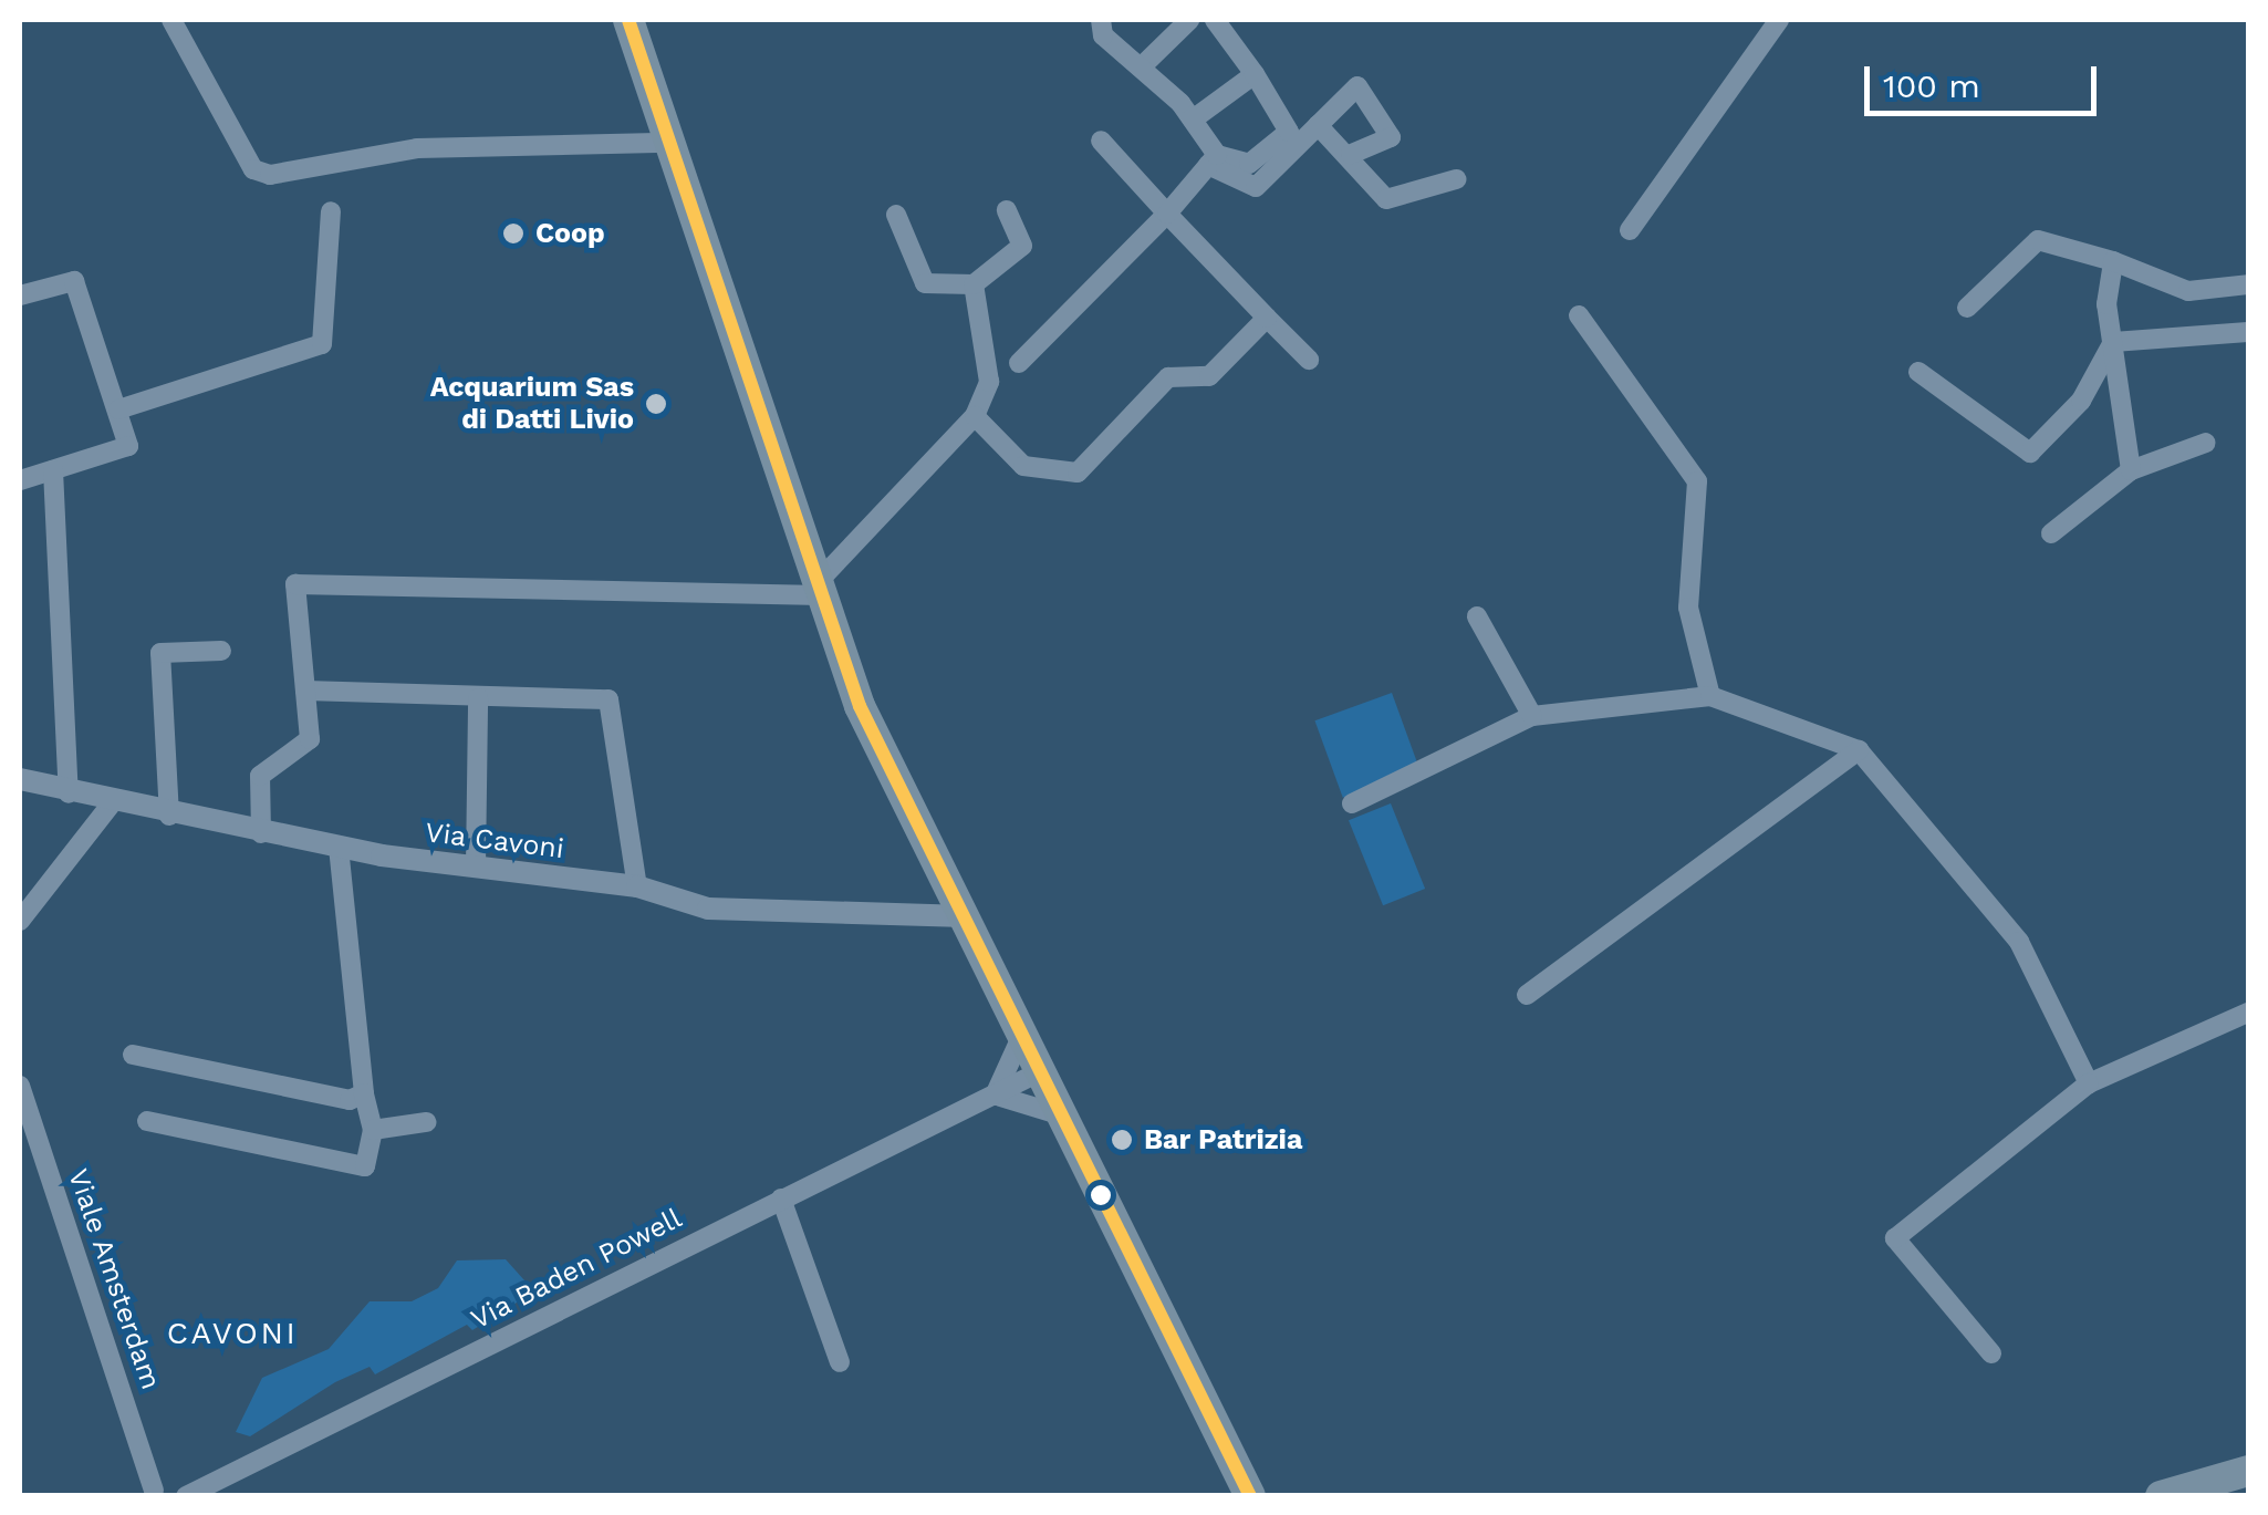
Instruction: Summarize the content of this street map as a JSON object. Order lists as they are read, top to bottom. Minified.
{"streets":{"street":["Via Cavoni","Via Baden Powell","Viale Amsterdam"]},"districts":["CAVONI"],"places":["Coop","Acquarium Sas di Datti Livio","Bar Patrizia"],"scale_bar":"100 m"}
